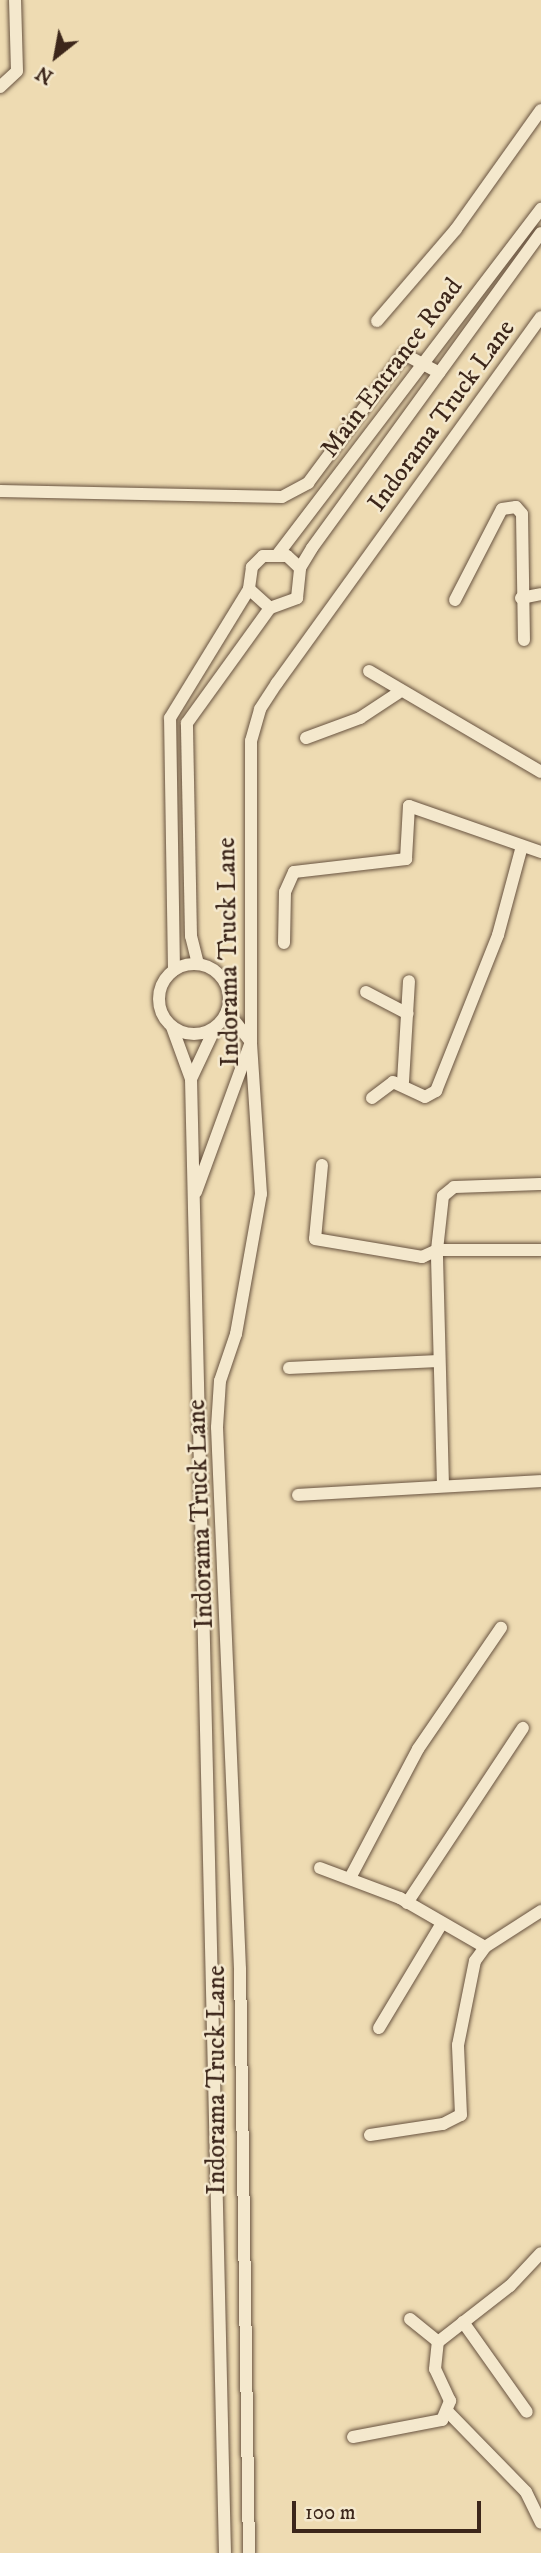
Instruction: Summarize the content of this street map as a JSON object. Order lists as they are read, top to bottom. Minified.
{"streets":{"street":["Main Entrance Road","Indorama Truck Lane"]},"scale_bar":"100 m","north":"bottom left"}
